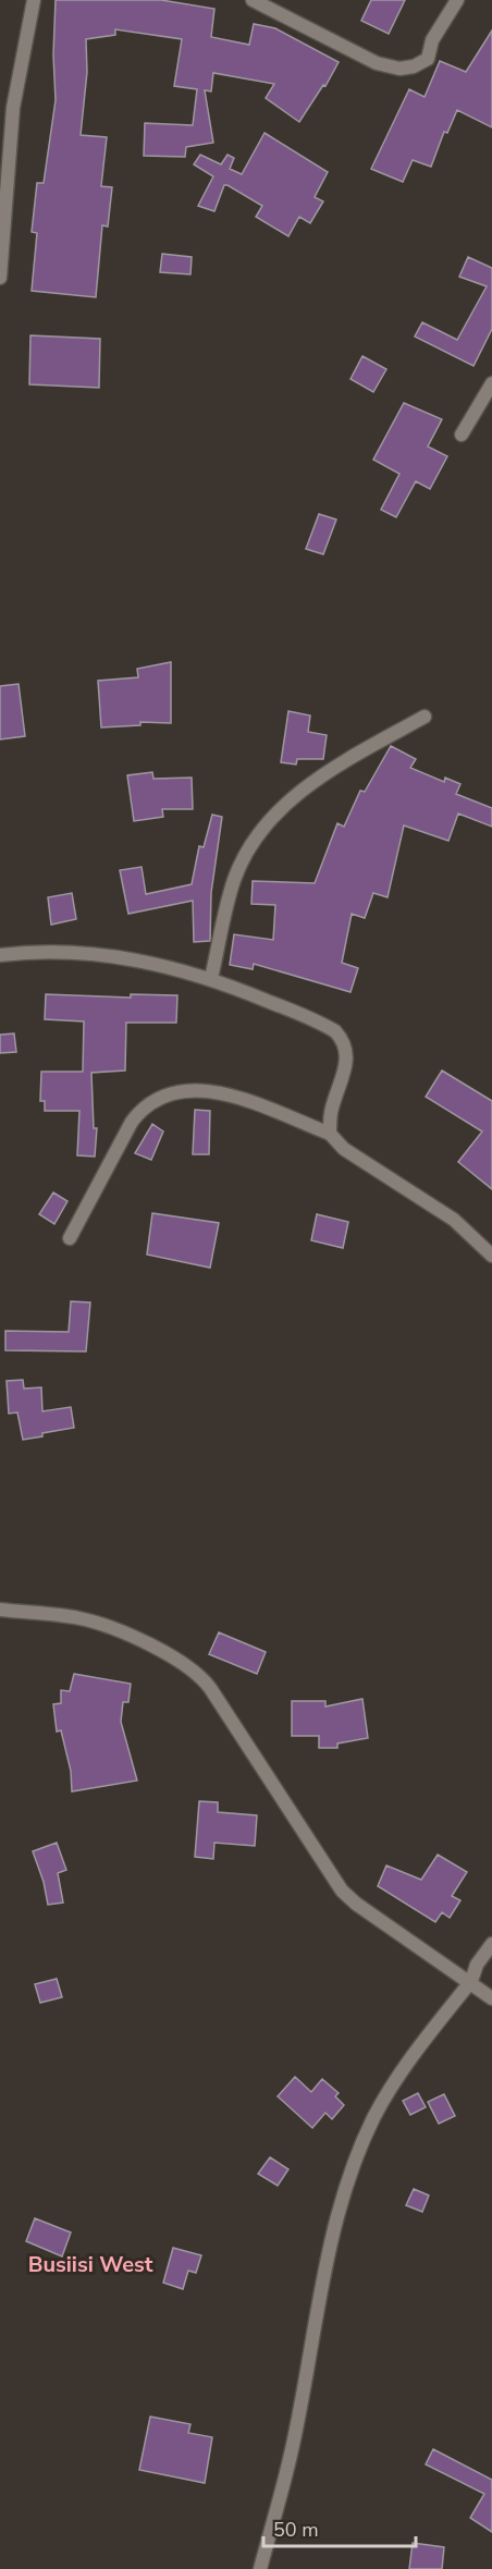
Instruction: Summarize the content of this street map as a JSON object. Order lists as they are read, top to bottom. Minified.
{"districts":["Busiisi West"],"scale_bar":"50 m"}
